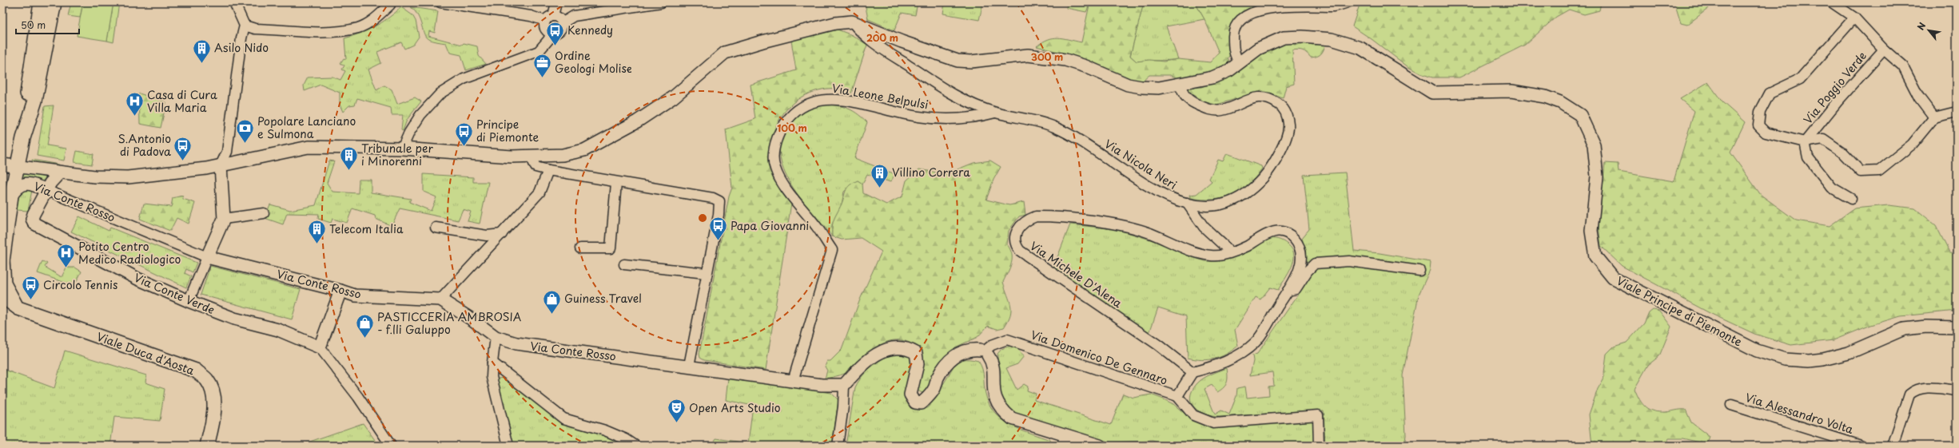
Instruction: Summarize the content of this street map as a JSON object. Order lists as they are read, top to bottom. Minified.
{"streets":{"main road":["Viale Duca d'Aosta"],"street":["Via Poggio Verde","Via Leone Belpulsi","Via Nicola Neri","Via Conte Rosso","Via Michele D'Alena","Via Conte Verde","Viale Principe di Piemonte","Via Domenico De Gennaro","Via Alessandro Volta"]},"crossings":[["Via Leone Belpulsi","Via Nicola Neri"],["Via Leone Belpulsi","Via Conte Rosso"],["Via Nicola Neri","Viale Principe di Piemonte"],["Via Conte Rosso","Via Conte Verde"],["Via Michele D'Alena","Via Domenico De Gennaro"]],"places":{"bus stop":["Kennedy","Principe di Piemonte","S.Antonio di Padova","Papa Giovanni","Circolo Tennis"],"building":["Asilo Nido","Tribunale per i Minorenni","Villino Correra","Telecom Italia"],"office":["Ordine Geologi Molise"],"hospital":["Casa di Cura Villa Maria","Potito Centro Medico Radiologico"],"bank":["Popolare Lanciano e Sulmona"],"shop":["Guiness Travel","PASTICCERIA AMBROSIA - f.lli Galuppo"],"theatre":["Open Arts Studio"]},"scale_bar":"50 m","north":"top left","rings":["200 m","300 m","100 m"]}
